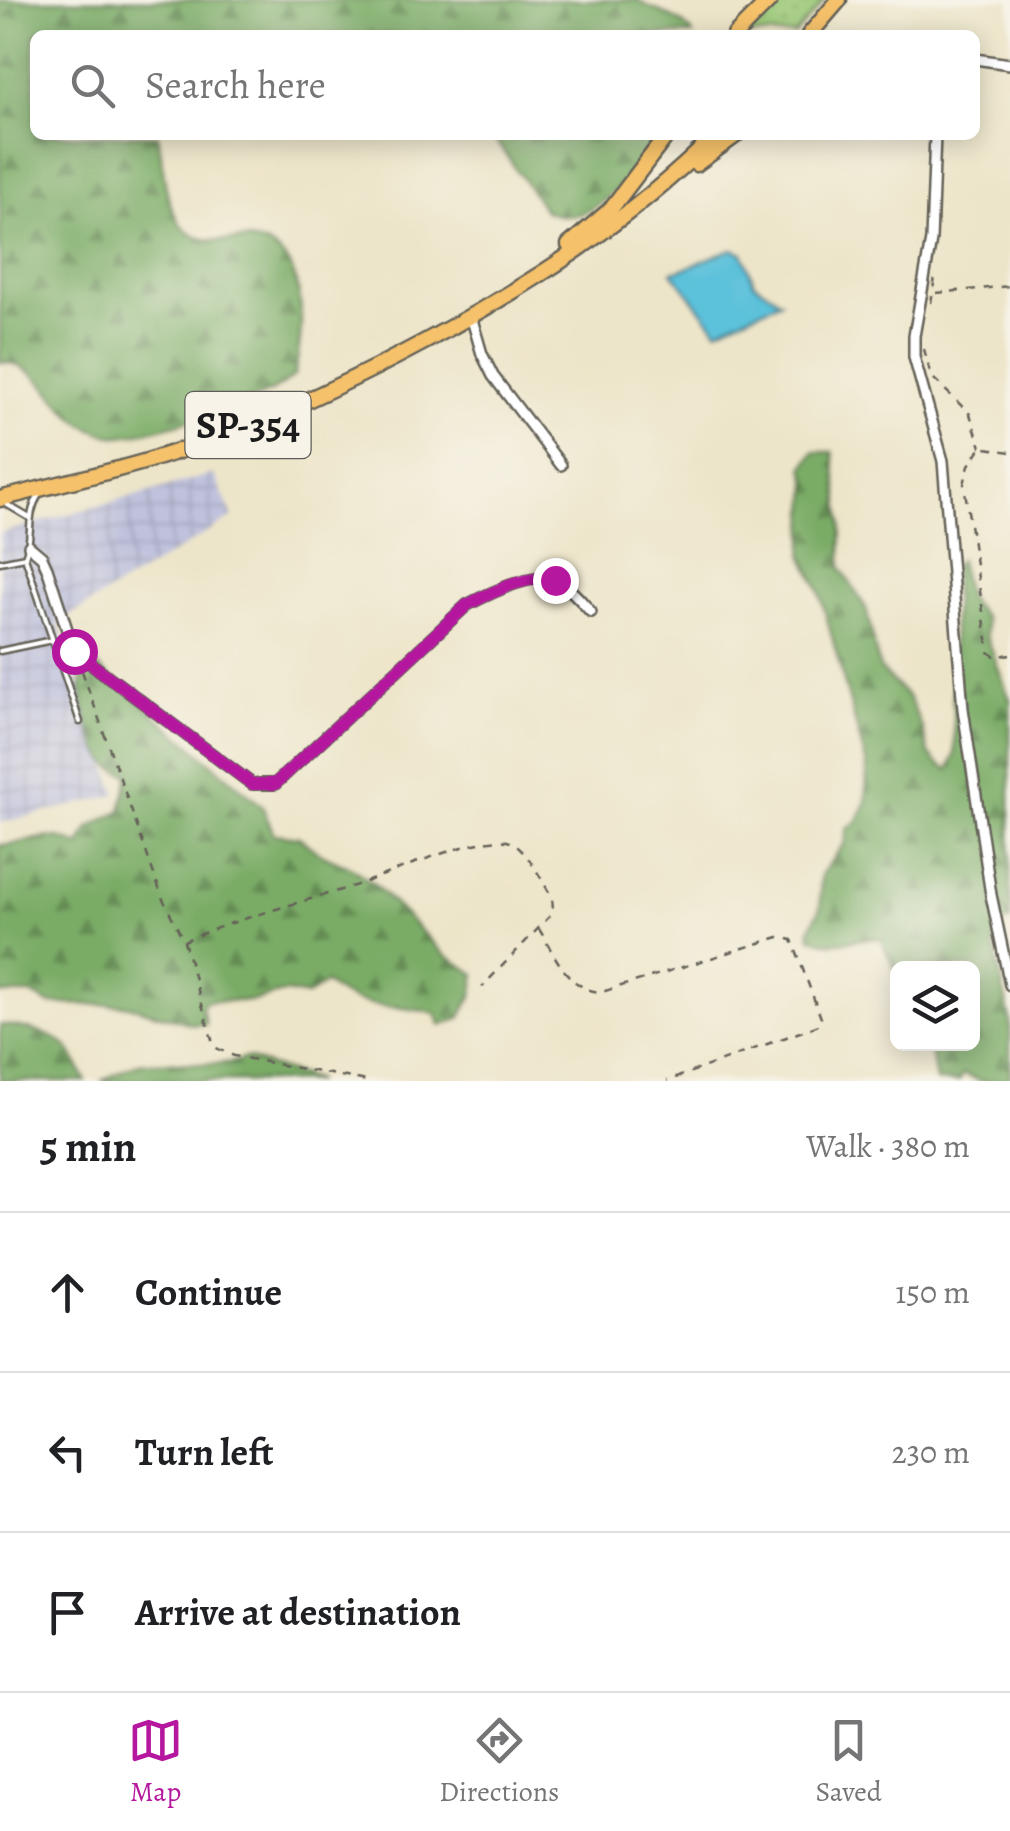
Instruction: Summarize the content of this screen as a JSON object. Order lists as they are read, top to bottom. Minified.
{"streets":{"main road":["SP-354"]},"page":{"search":"Search here","heading":["5 min","Walk · 380 m"],"list":[["Continue","150 m"],["Turn left","230 m"],"Arrive at destination"],"nav":["Map","Directions","Saved"]}}
